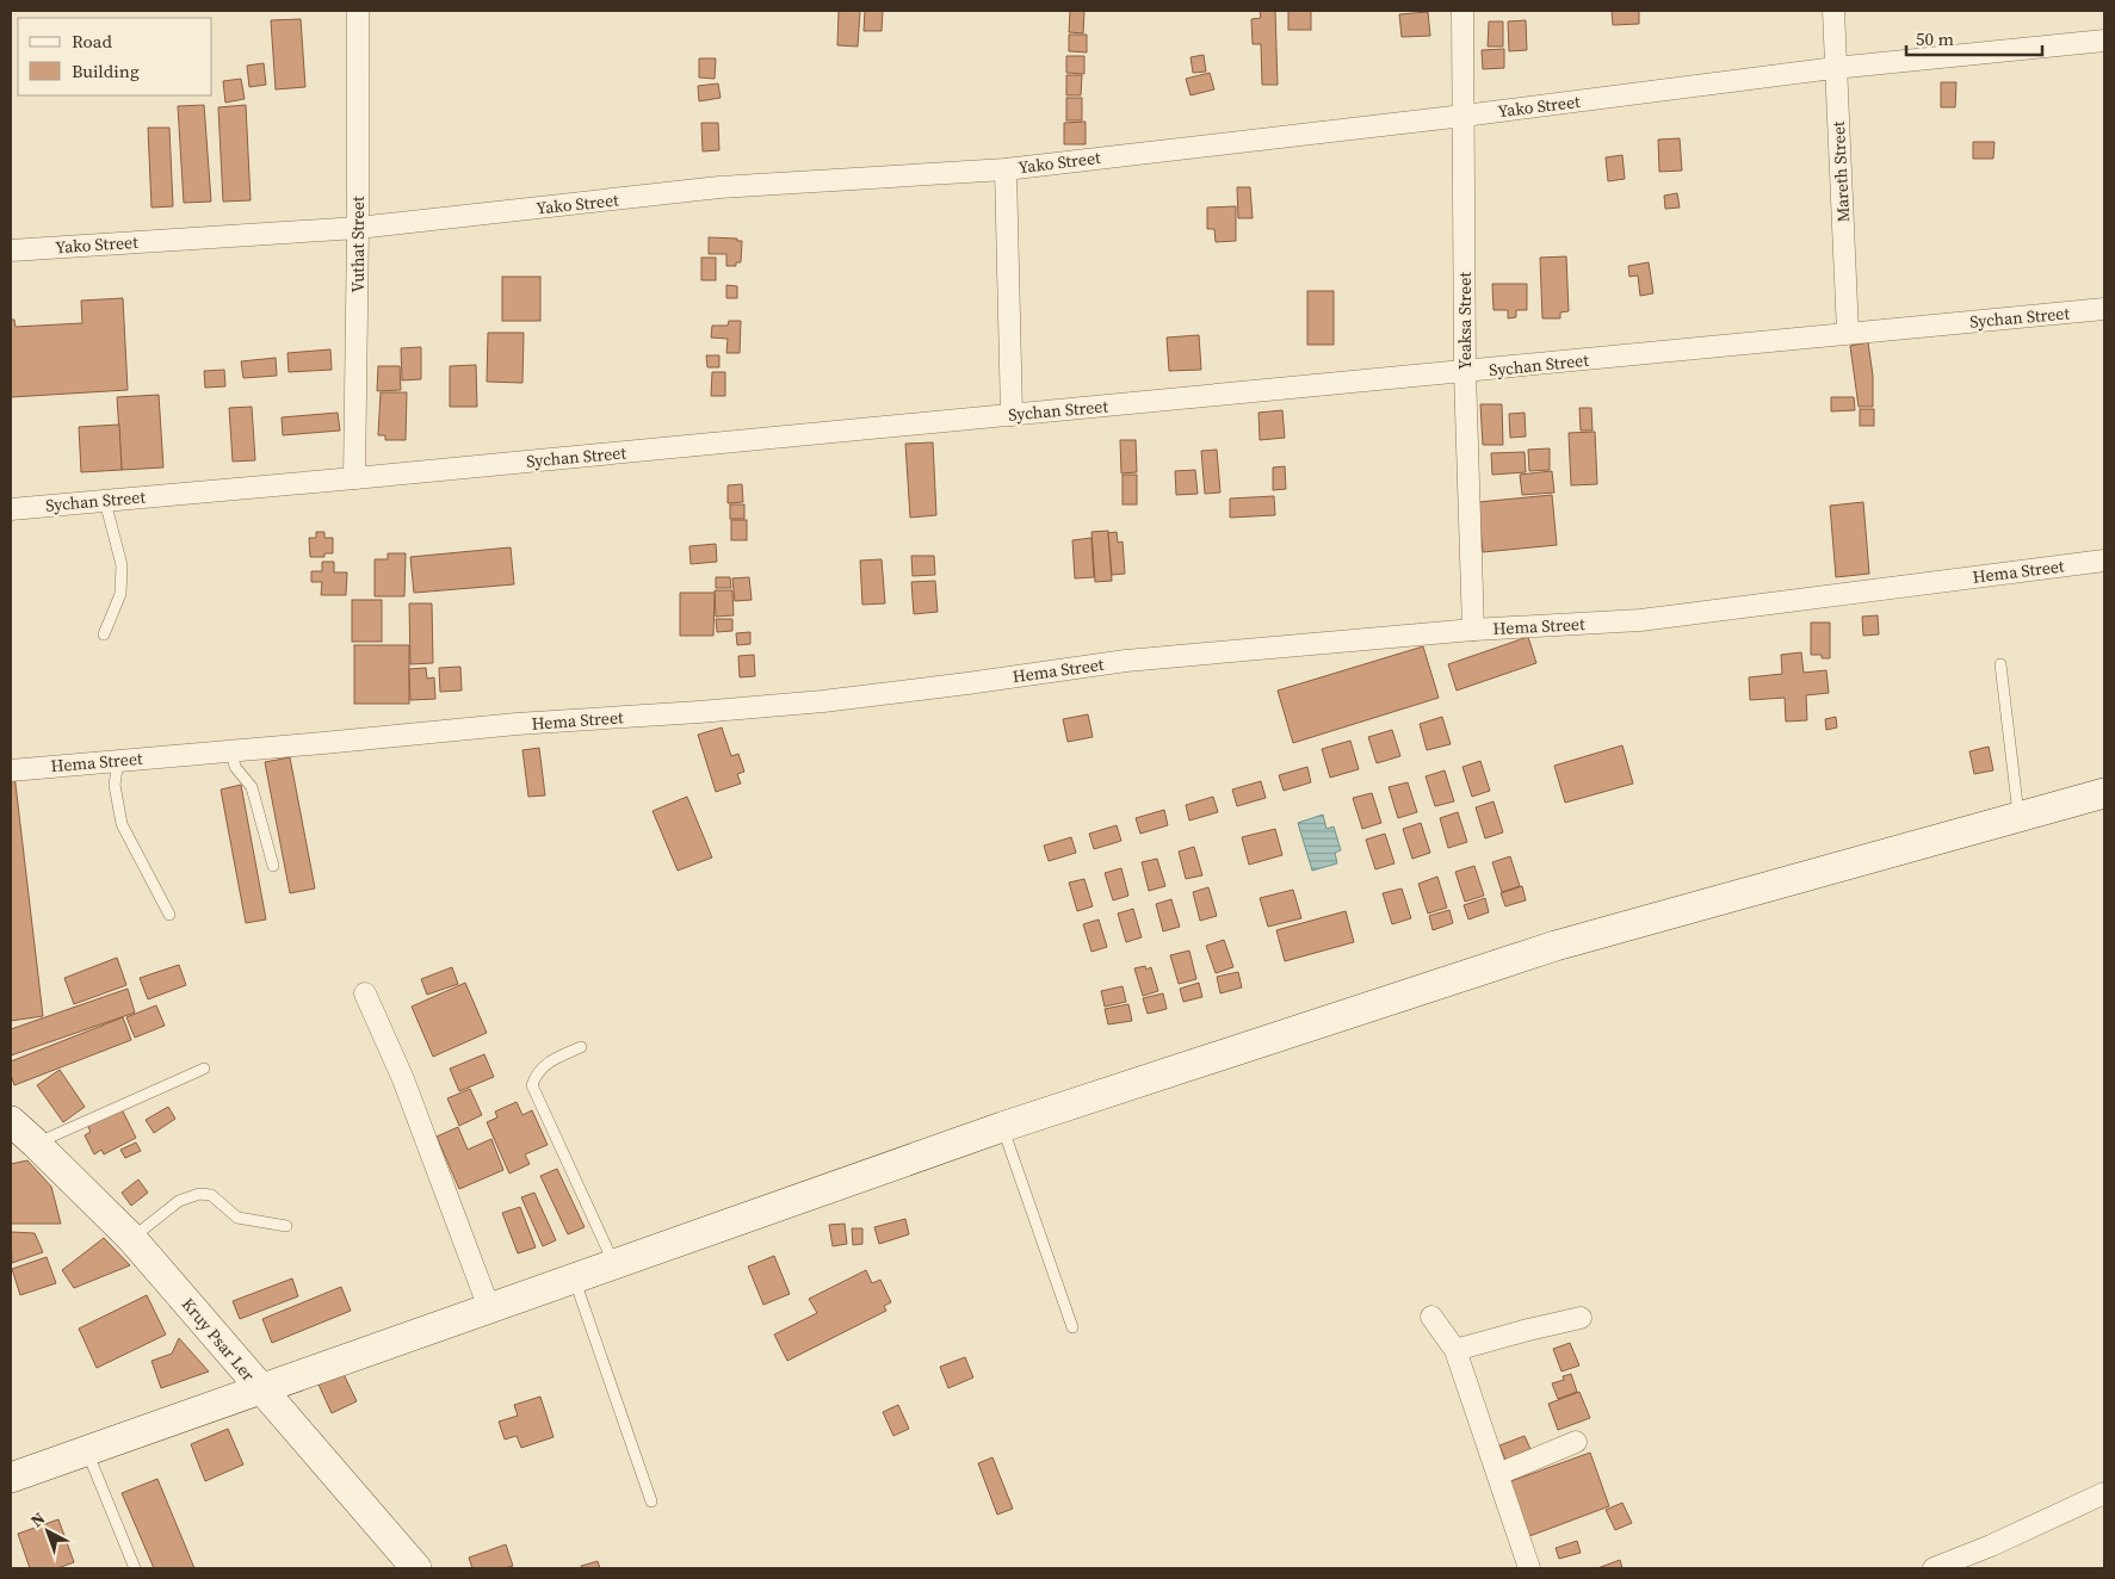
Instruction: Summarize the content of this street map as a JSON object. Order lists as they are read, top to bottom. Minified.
{"streets":{"street":["Yako Street","Mareth Street","Vuthat Street","Sychan Street","Yeaksa Street","Hema Street","Kruy Psar Ler"]},"crossings":[["Yako Street","Mareth Street"],["Yako Street","Vuthat Street"],["Yako Street","Yeaksa Street"],["Mareth Street","Sychan Street"],["Vuthat Street","Sychan Street"],["Sychan Street","Yeaksa Street"],["Yeaksa Street","Hema Street"]],"legend":["Road","Building"],"scale_bar":"50 m","north":"top left"}
